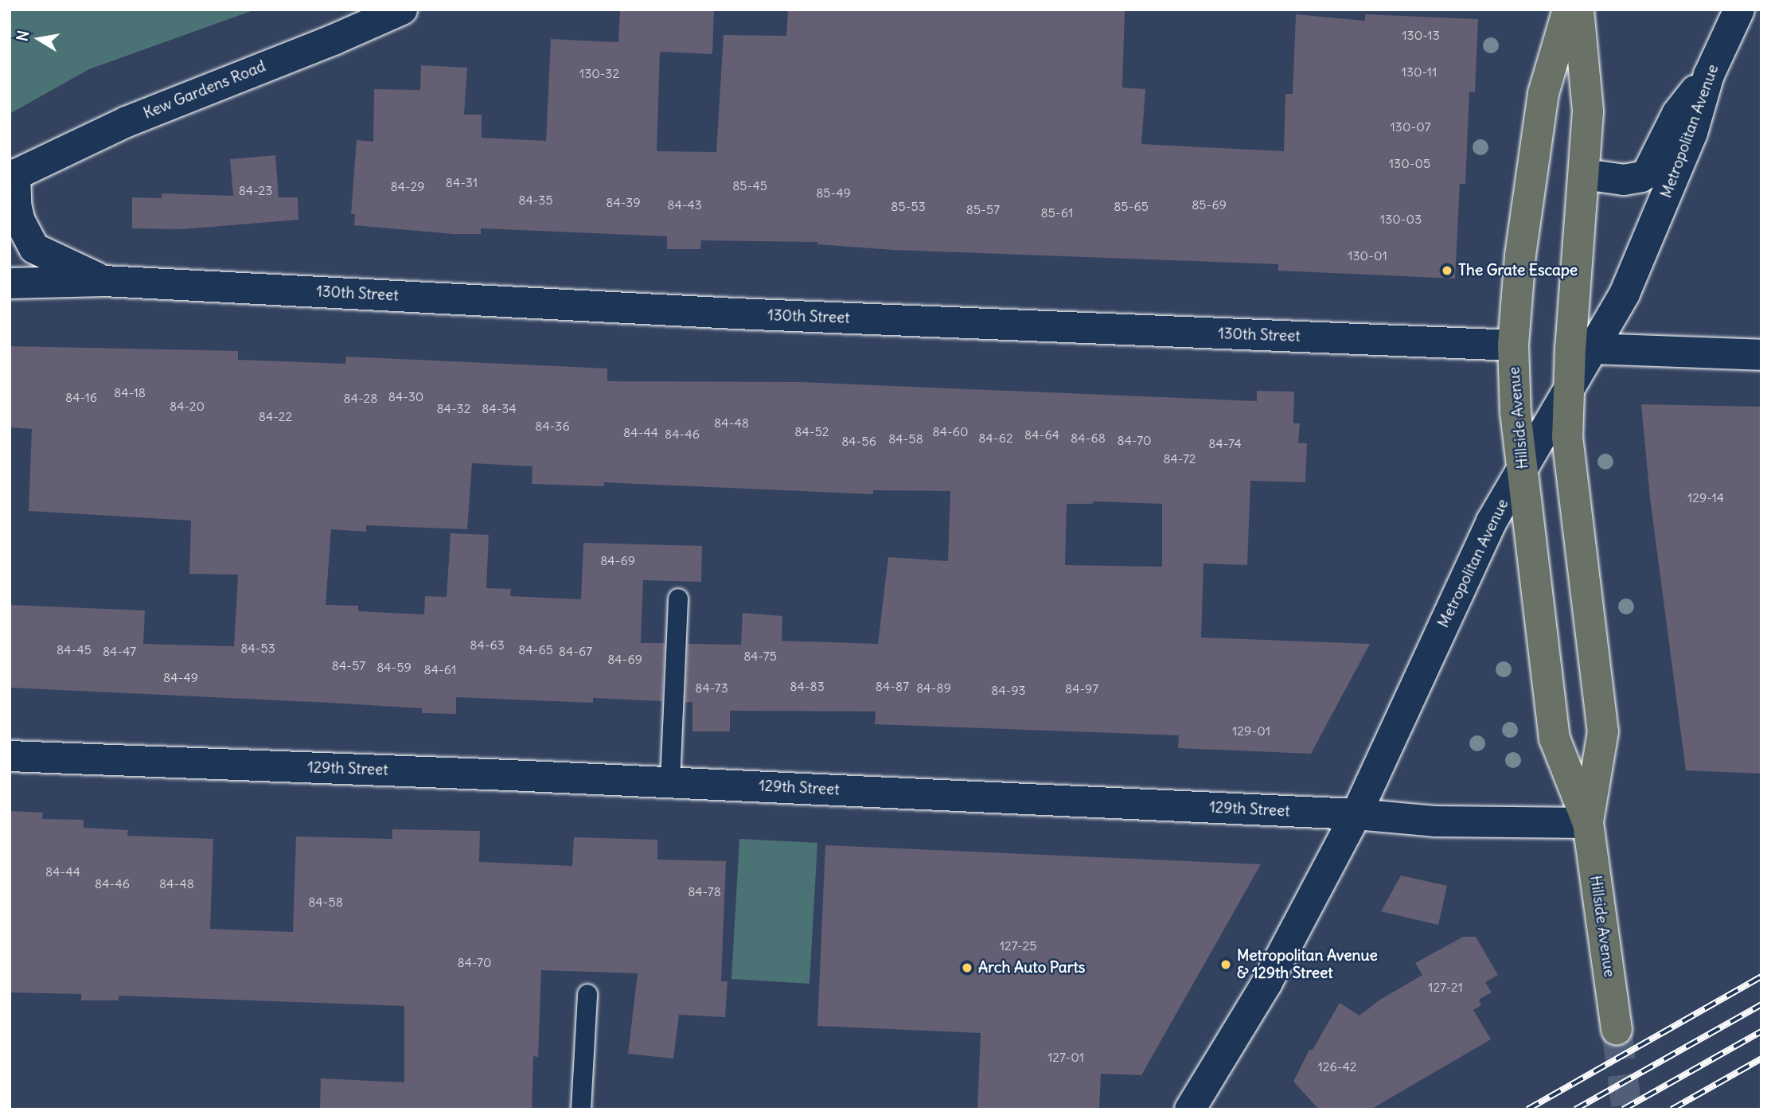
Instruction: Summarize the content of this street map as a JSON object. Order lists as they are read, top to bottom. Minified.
{"streets":{"main road":["Hillside Avenue"],"street":["Kew Gardens Road","Metropolitan Avenue","130th Street","129th Street"]},"crossings":[["Kew Gardens Road","130th Street"],["Metropolitan Avenue","Hillside Avenue"],["Metropolitan Avenue","129th Street"],["130th Street","Hillside Avenue"],["Hillside Avenue","129th Street"]],"places":["The Grate Escape","Metropolitan Avenue & 129th Street","Arch Auto Parts"],"house_numbers":["130-13","130-11","130-32","130-07","130-05","84-31","85-45","84-29","84-23","85-49","84-35","84-39","84-43","85-69","85-53","85-65","85-57","85-61","130-03","130-01","84-18","84-30","84-16","84-28","84-20","84-32","84-34","84-22","84-48","84-36","84-52","84-60","84-44","84-46","84-64","84-62","84-68","84-58","84-70","84-56","84-74","84-72","129-14","84-69","84-63","84-53","84-45","84-65","84-47","84-67","84-75","84-69","84-57","84-59","84-61","84-49","84-83","84-87","84-73","84-89","84-97","84-93","129-01","84-44","84-46","84-48","84-78","84-58","127-25","84-70","127-21","127-01","126-42"],"north":"left"}
